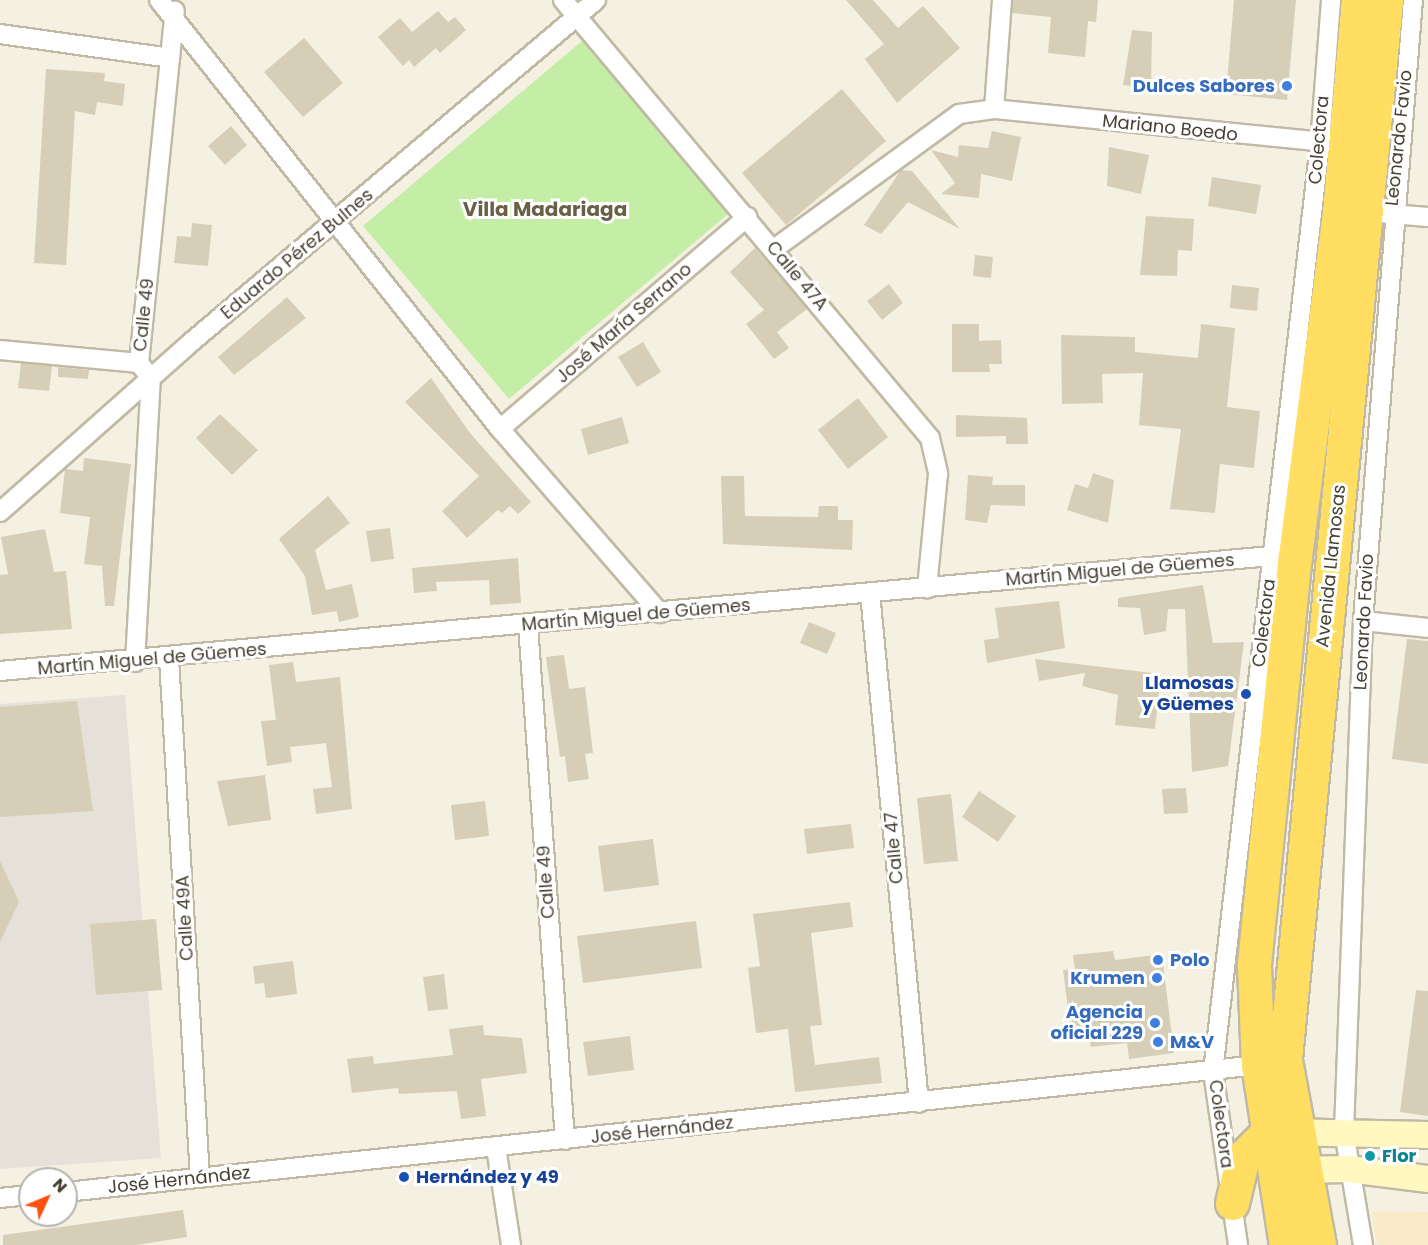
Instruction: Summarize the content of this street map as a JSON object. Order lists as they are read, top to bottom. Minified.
{"streets":{"highway":["Avenida Llamosas"],"street":["Mariano Boedo","Leonardo Favio","Colectora","Eduardo Pérez Bulnes","Calle 47A","Calle 49","José María Serrano","Martín Miguel de Güemes","Calle 47","Calle 49A","José Hernández"]},"crossings":[["Mariano Boedo","Colectora"],["Mariano Boedo","Avenida Llamosas"],["Leonardo Favio","Avenida Llamosas"],["Colectora","Avenida Llamosas"],["Colectora","Martín Miguel de Güemes"],["Colectora","José Hernández"],["Eduardo Pérez Bulnes","Calle 47A"],["Eduardo Pérez Bulnes","Calle 49"],["Calle 47A","José María Serrano"],["Calle 47A","Martín Miguel de Güemes"],["Calle 49","Martín Miguel de Güemes"],["Calle 49","José Hernández"],["Avenida Llamosas","José Hernández"],["Martín Miguel de Güemes","Calle 47"],["Martín Miguel de Güemes","Calle 49A"],["Calle 47","José Hernández"],["Calle 49A","José Hernández"]],"districts":["Villa Madariaga"],"places":["Dulces Sabores","Llamosas y Güemes","Polo","Krumen","Agencia oficial 229","M&V","Flor","Hernández y 49"],"north":"top right"}
